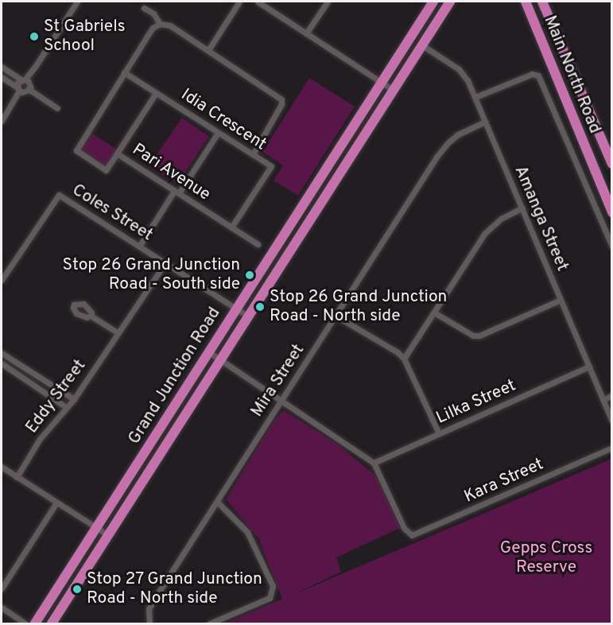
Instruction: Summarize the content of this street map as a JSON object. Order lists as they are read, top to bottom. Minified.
{"streets":{"highway":["Main North Road","Grand Junction Road"],"street":["Idia Crescent","Pari Avenue","Coles Street","Amanga Street","Mira Street","Eddy Street","Lilka Street","Kara Street"]},"crossings":[["Idia Crescent","Pari Avenue"],["Coles Street","Grand Junction Road"],["Coles Street","Eddy Street"],["Amanga Street","Grand Junction Road"],["Amanga Street","Mira Street"],["Amanga Street","Lilka Street"],["Lilka Street","Kara Street"]],"parks":["Gepps Cross Reserve"],"places":["St Gabriels School","Stop 26 Grand Junction Road - South side","Stop 26 Grand Junction Road - North side","Stop 27 Grand Junction Road - North side"]}
